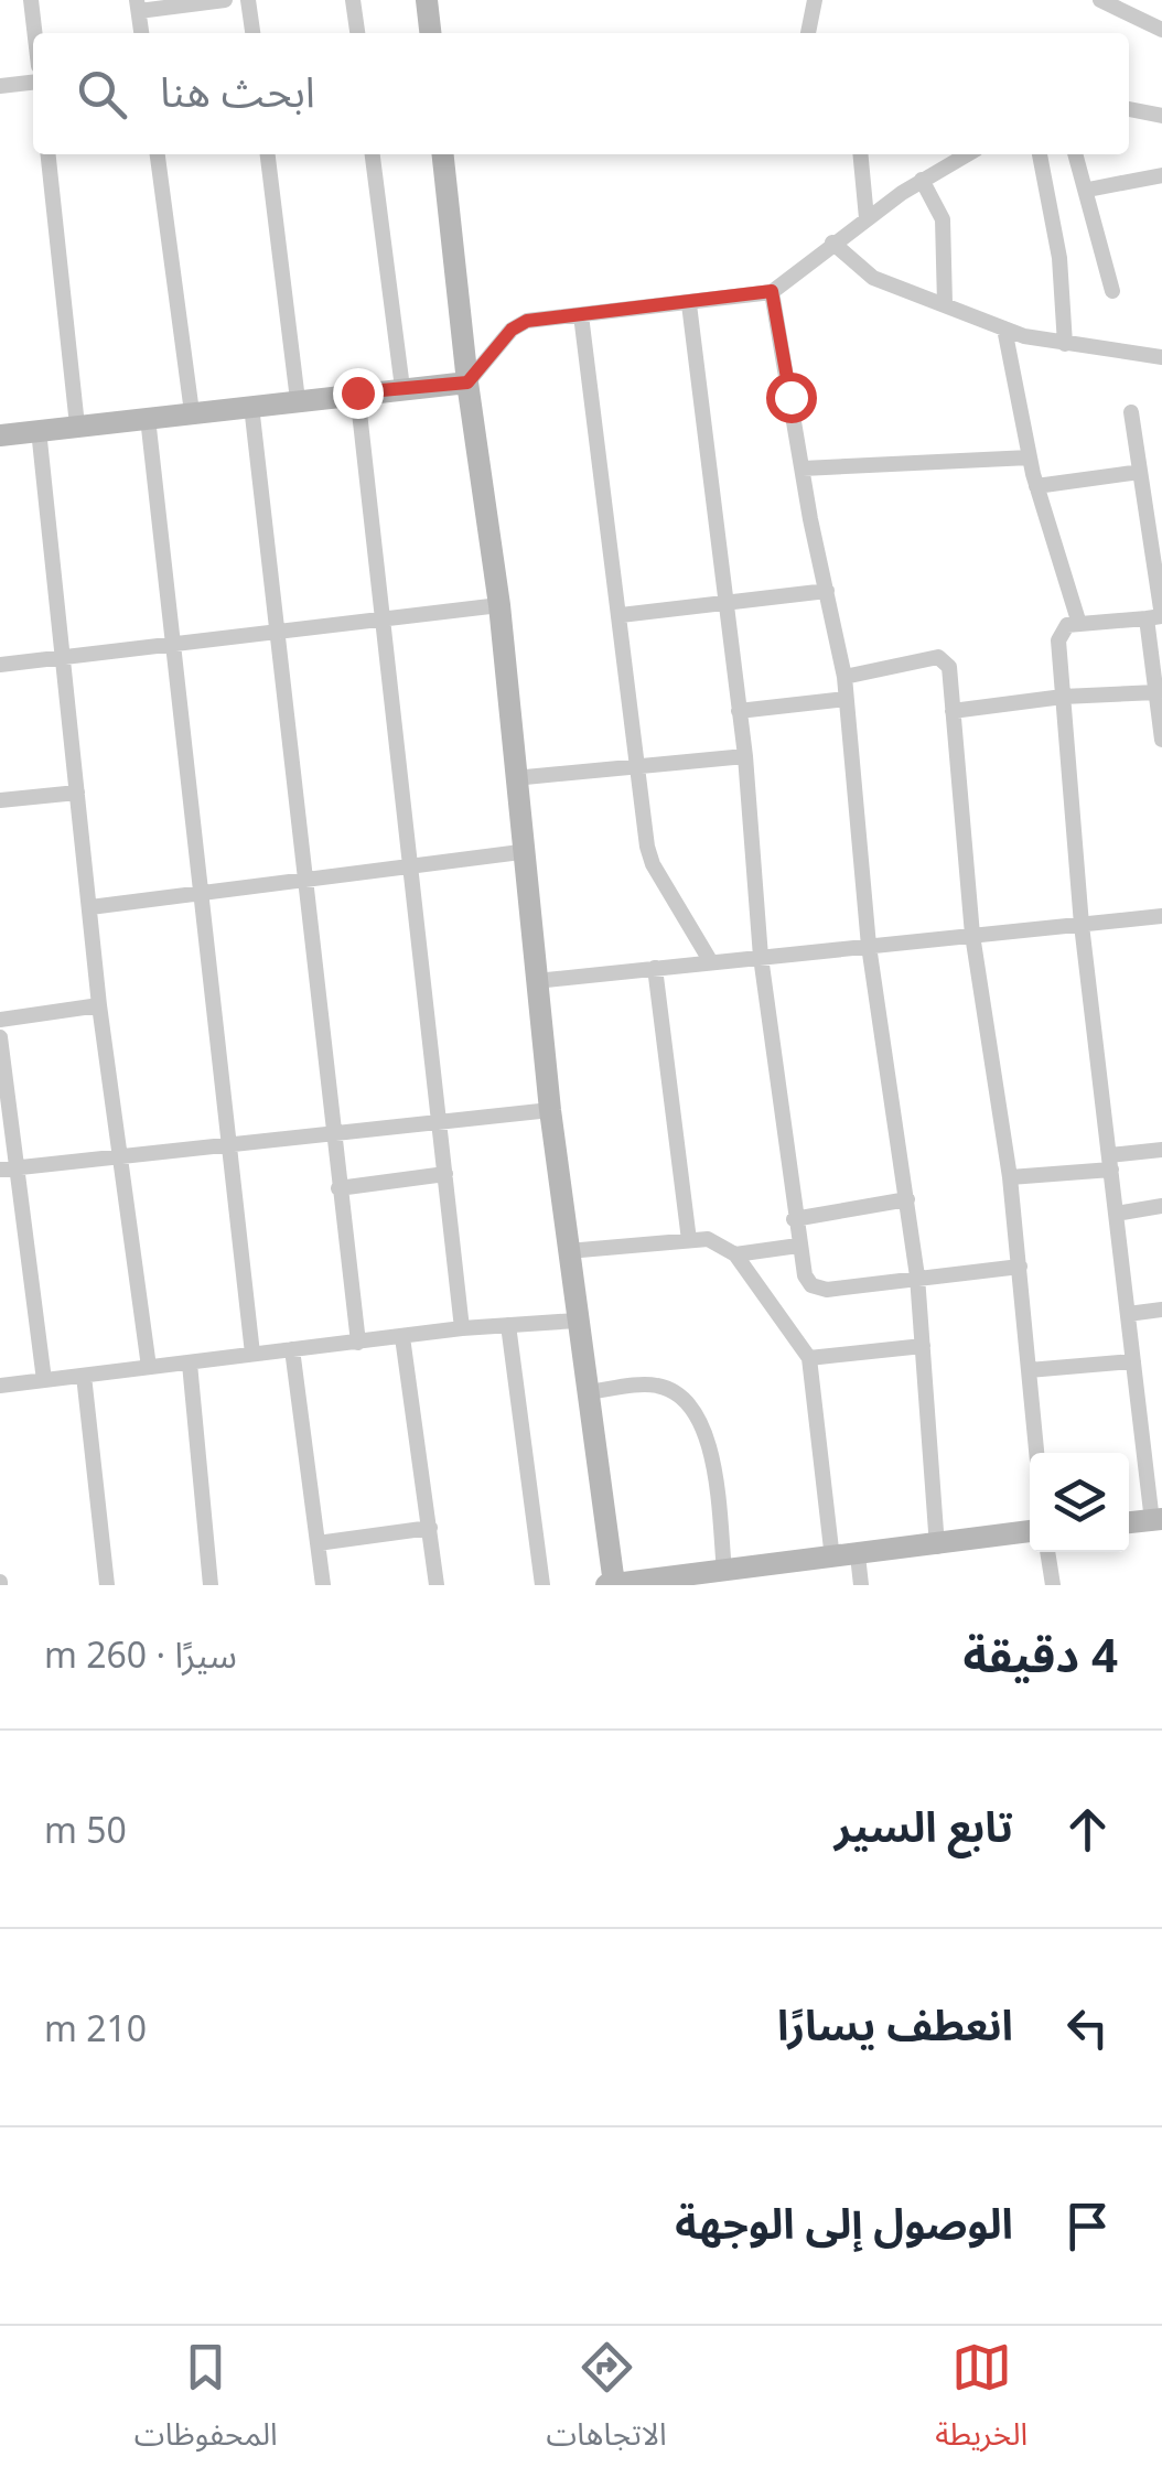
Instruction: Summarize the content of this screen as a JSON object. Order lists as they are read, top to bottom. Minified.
{"page":{"search":"ابحث هنا","heading":["4 دقيقة","سيرًا · 260 m"],"list":[["تابع السير","50 m"],["انعطف يسارًا","210 m"],"الوصول إلى الوجهة"],"nav":["الخريطة","الاتجاهات","المحفوظات"]}}
